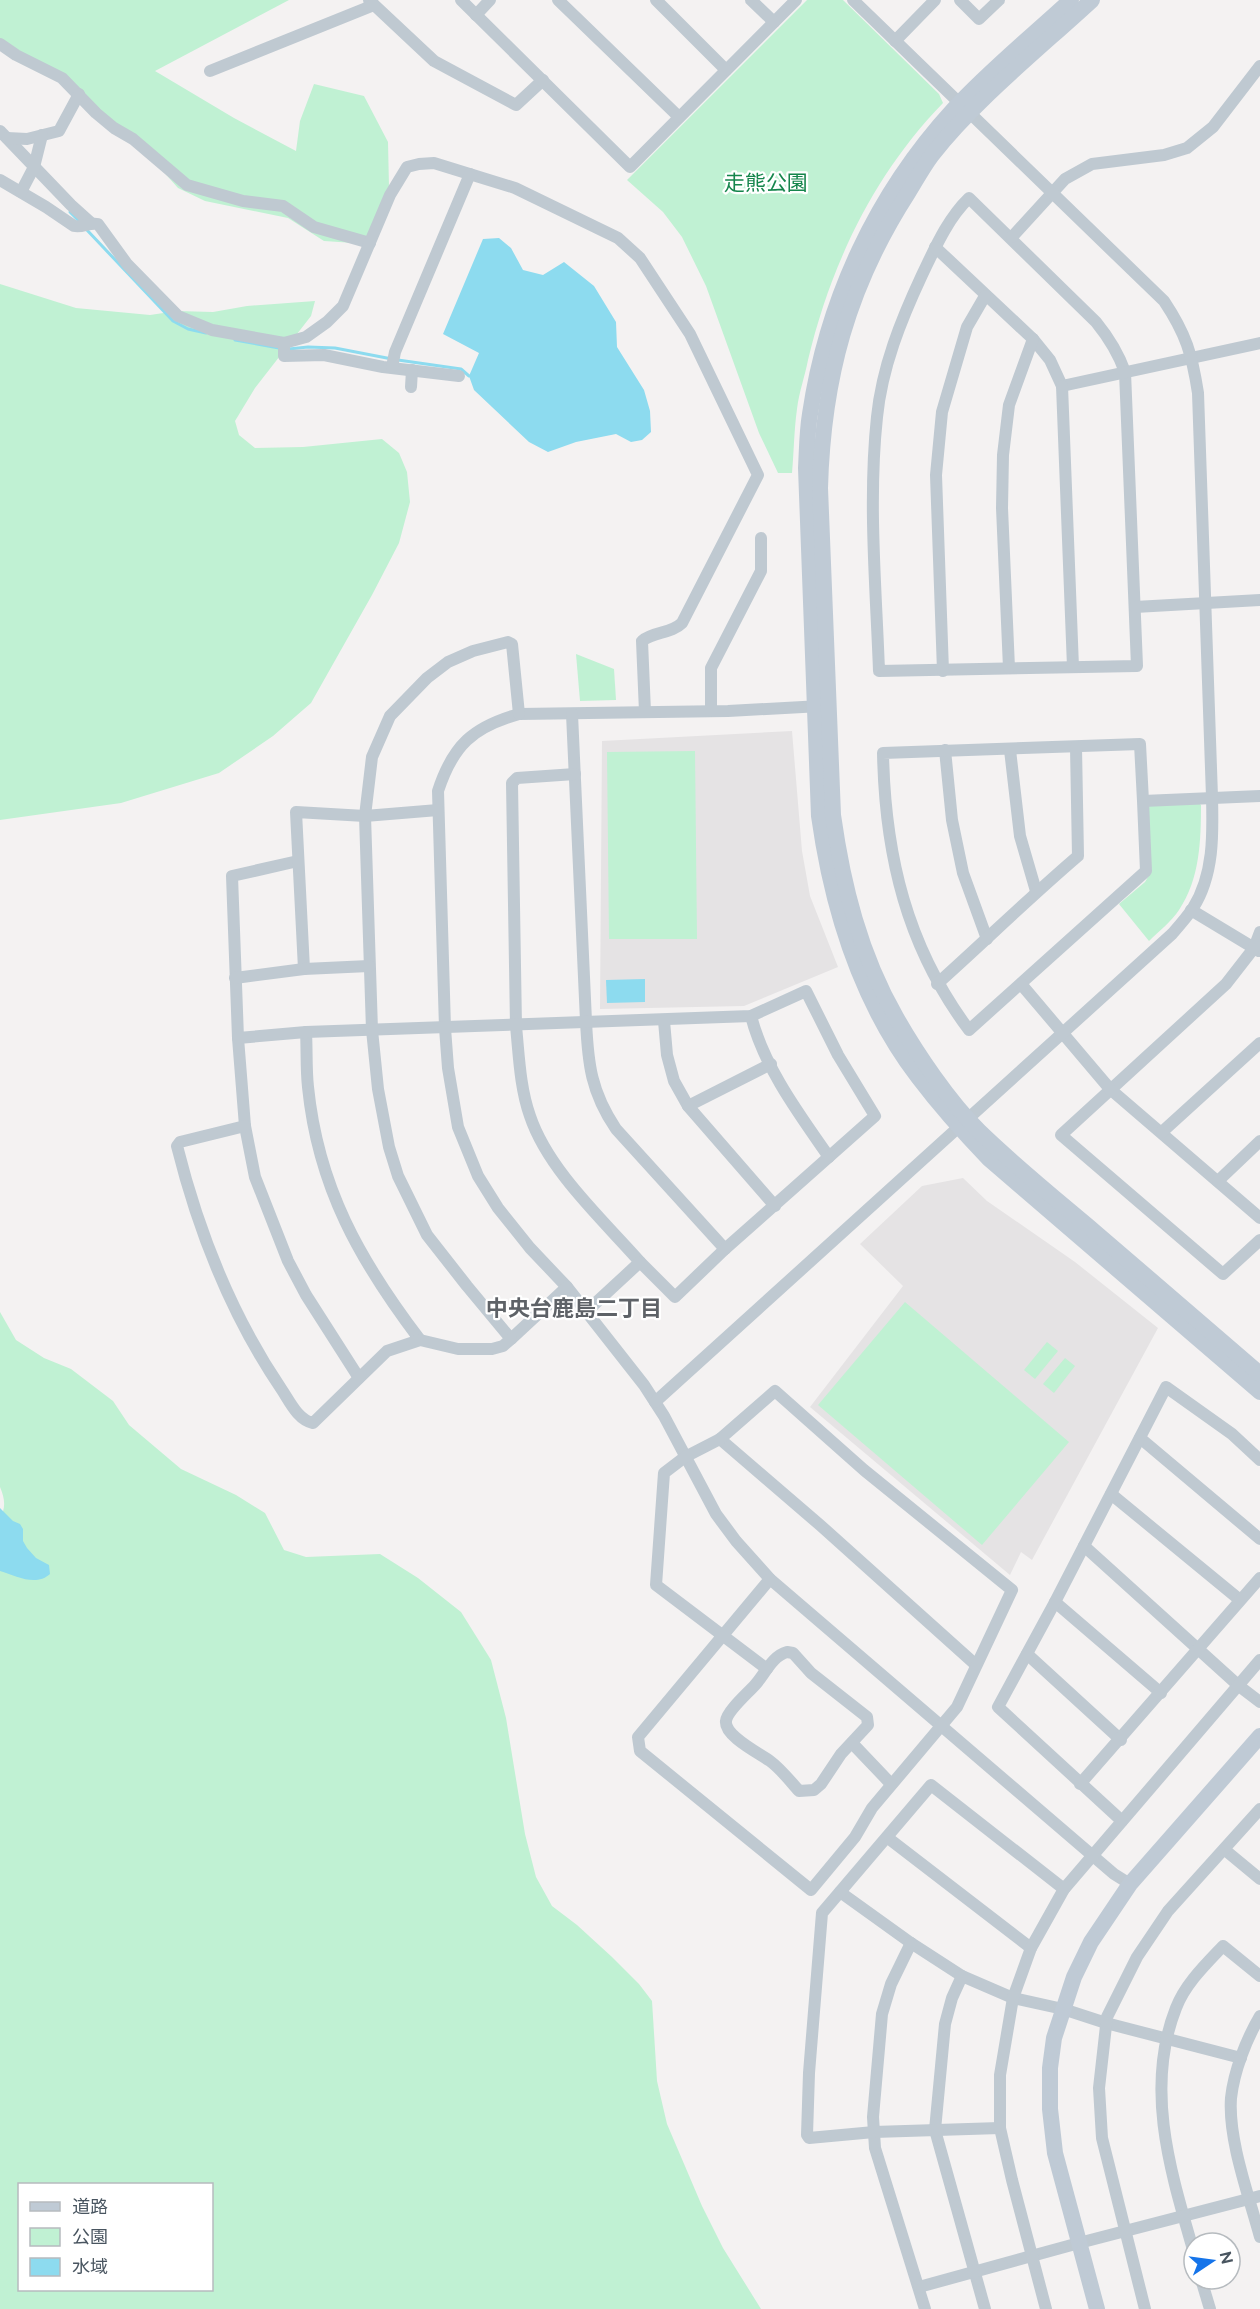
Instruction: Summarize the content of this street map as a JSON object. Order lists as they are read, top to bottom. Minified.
{"districts":["中央台鹿島二丁目"],"parks":["走熊公園"],"legend":["道路","公園","水域"],"north":"right"}
